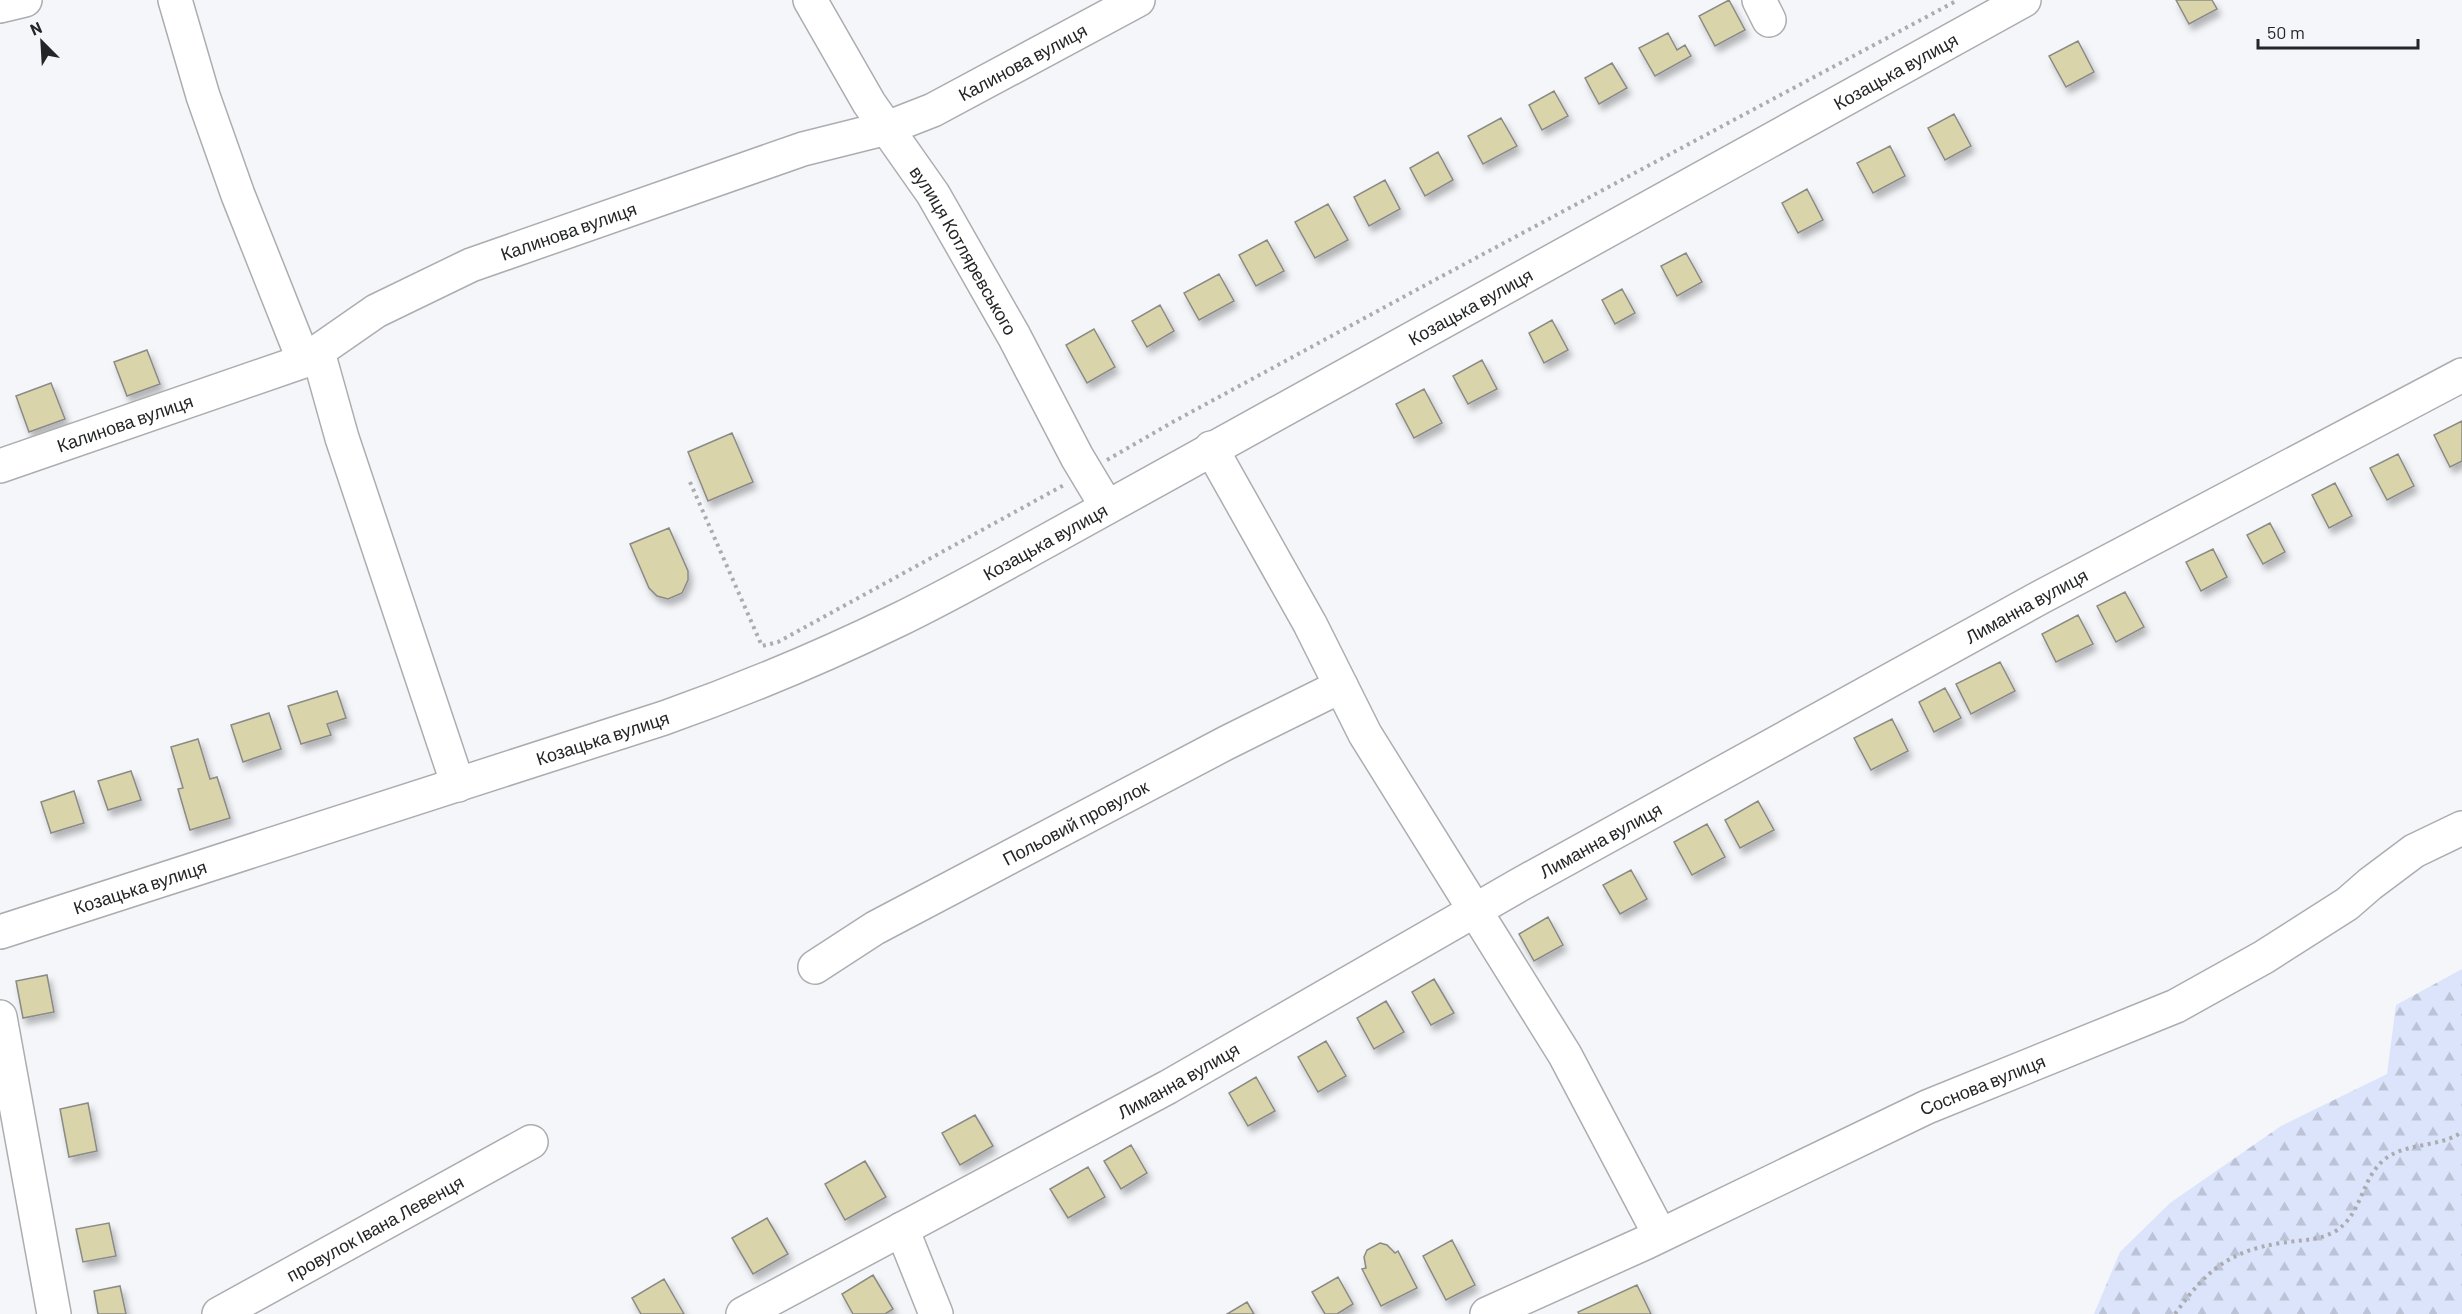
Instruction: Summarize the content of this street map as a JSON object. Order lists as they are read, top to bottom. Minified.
{"streets":{"street":["Калинова вулиця","Козацька вулиця","вулиця Котляревського","Лиманна вулиця","Польовий провулок","Соснова вулиця","провулок Івана Левенця"]},"crossings":[["Калинова вулиця","вулиця Котляревського"],["Козацька вулиця","вулиця Котляревського"]],"scale_bar":"50 m","north":"top left"}
